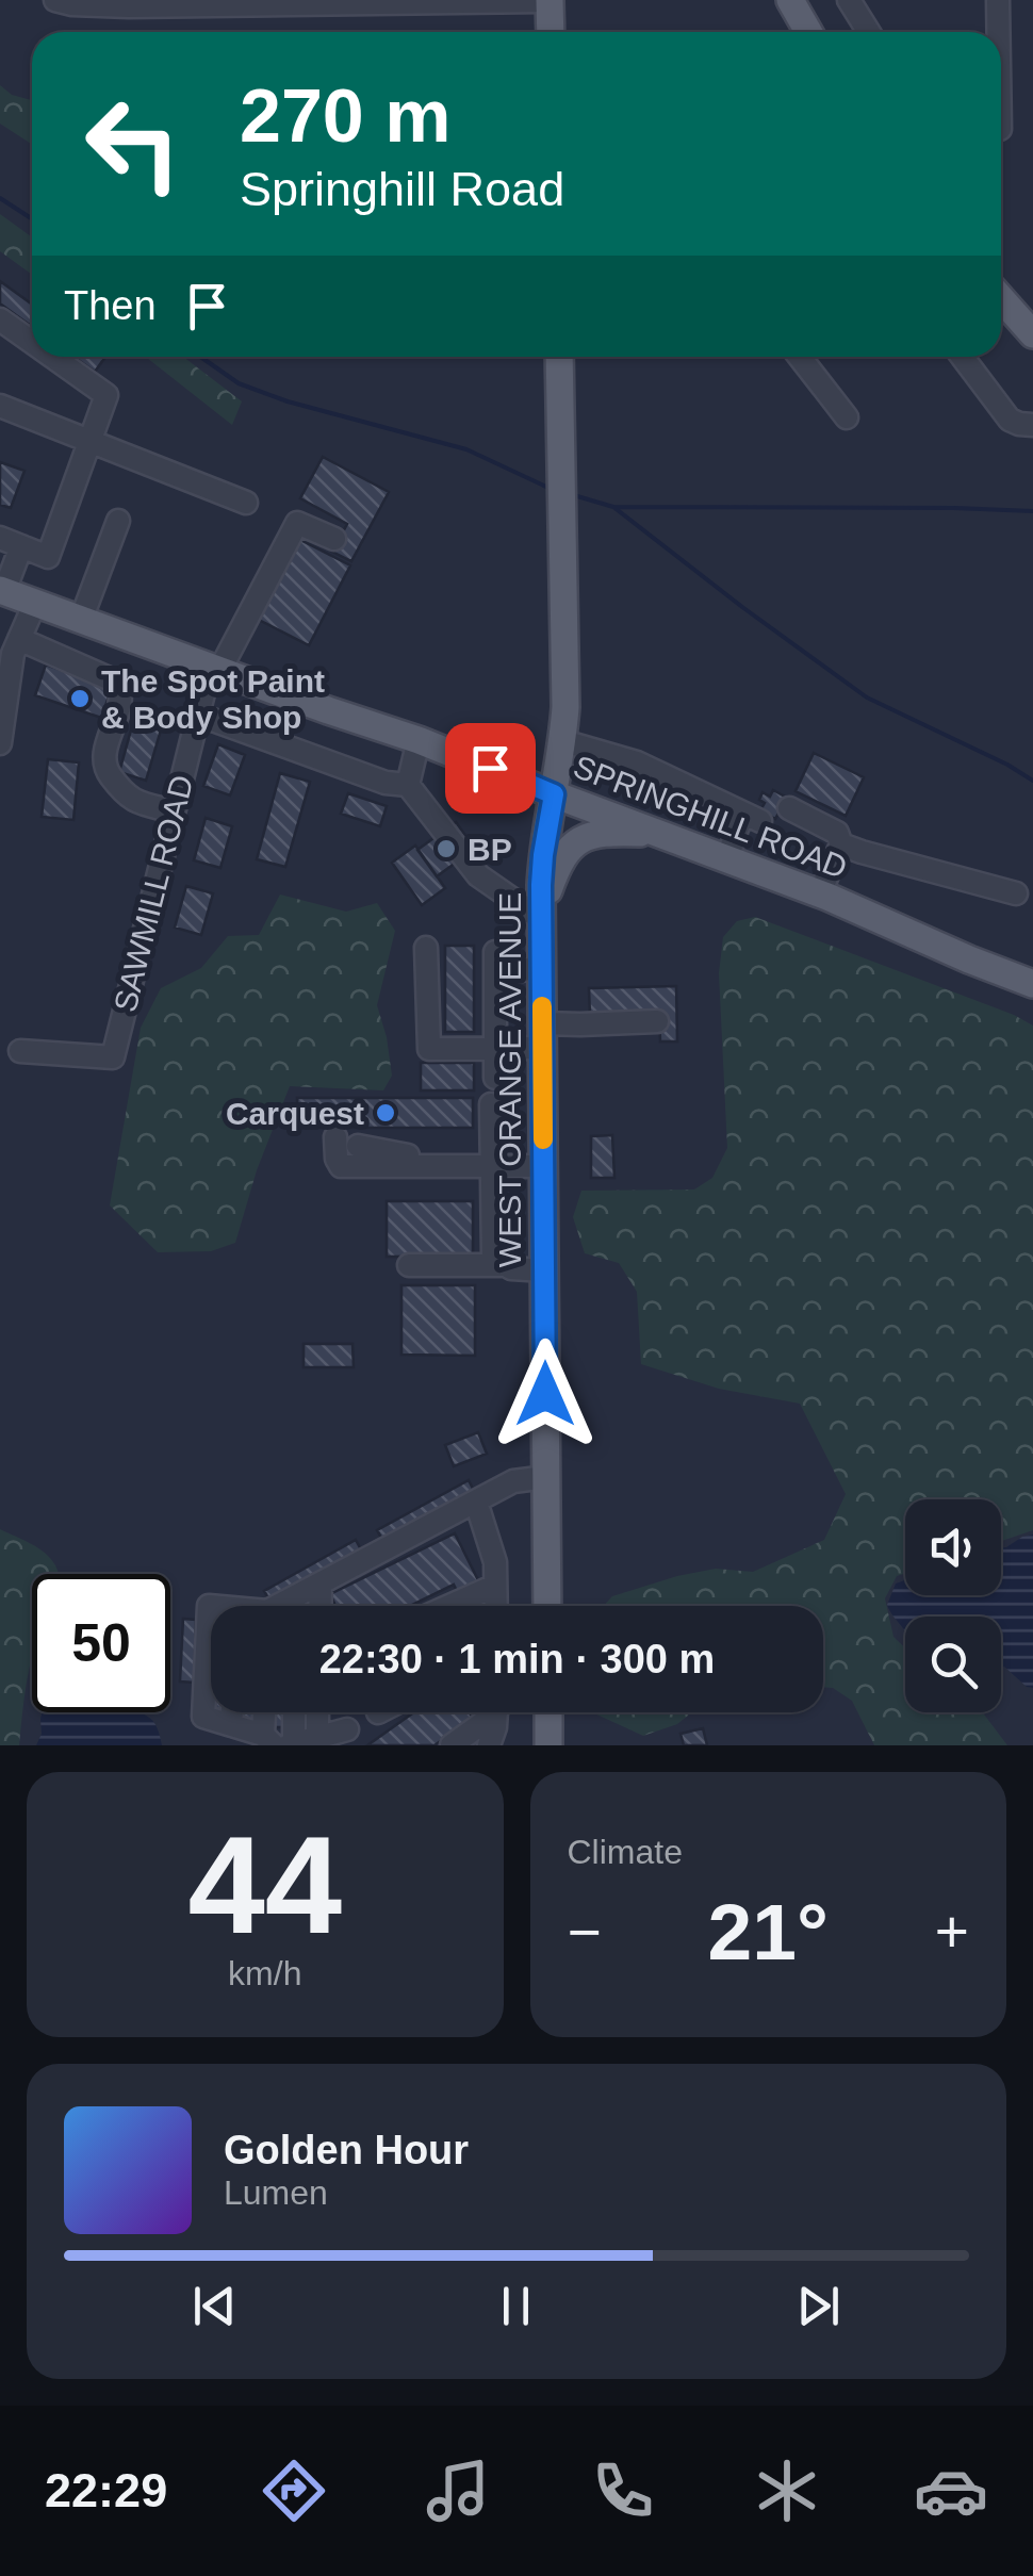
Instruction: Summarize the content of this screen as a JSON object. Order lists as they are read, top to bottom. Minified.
{"streets":{"main road":["SPRINGHILL ROAD","WEST ORANGE AVENUE"],"street":["SAWMILL ROAD"]},"crossings":[["SPRINGHILL ROAD","SAWMILL ROAD"],["SPRINGHILL ROAD","WEST ORANGE AVENUE"]],"places":["The Spot Paint & Body Shop","BP","Carquest"],"page":{"turn":["270 m","Springhill Road"],"then":"Then","limit":"50","trip":"22:30 · 1 min · 300 m","tile":[["44","km/h"],"Climate"],"heat":["−","21°","+"],"song":["Golden Hour","Lumen"],"tabs":"22:29"}}
